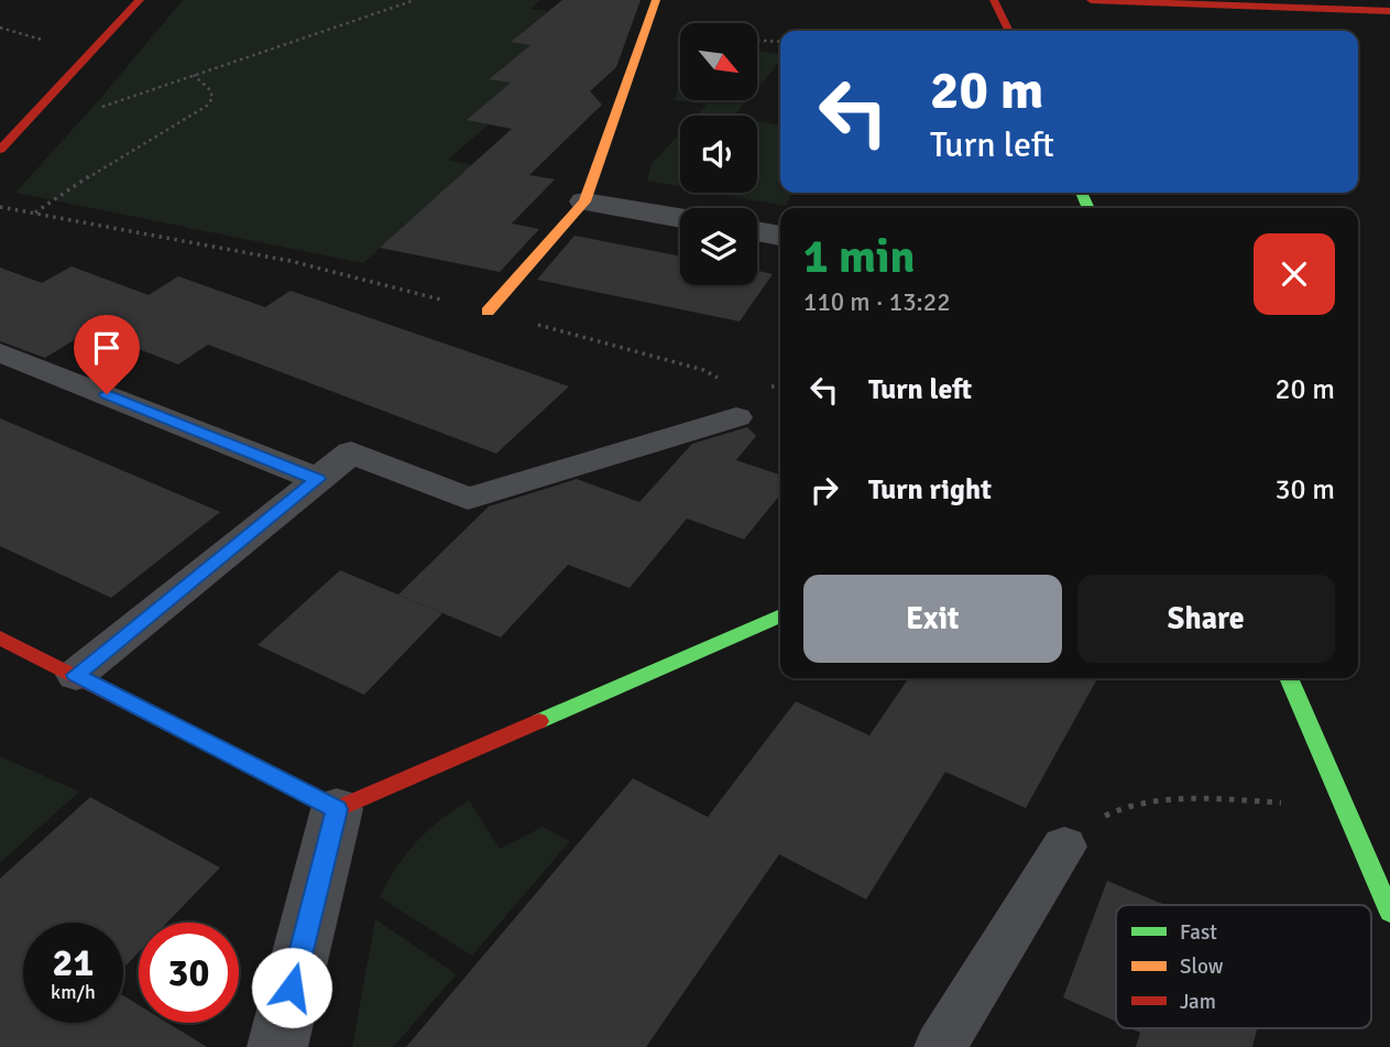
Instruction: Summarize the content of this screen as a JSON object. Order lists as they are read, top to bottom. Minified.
{"legend":["Fast","Slow","Jam"],"north":"bottom right","page":{"turn":["20 m","Turn left"],"heading":["1 min","110 m · 13:22"],"list":[{"name":"Turn left","value":"20 m"},{"name":"Turn right","value":"30 m"}],"buttons":["Exit","Share"],"speed":"21 km/h","limit":"30"}}
